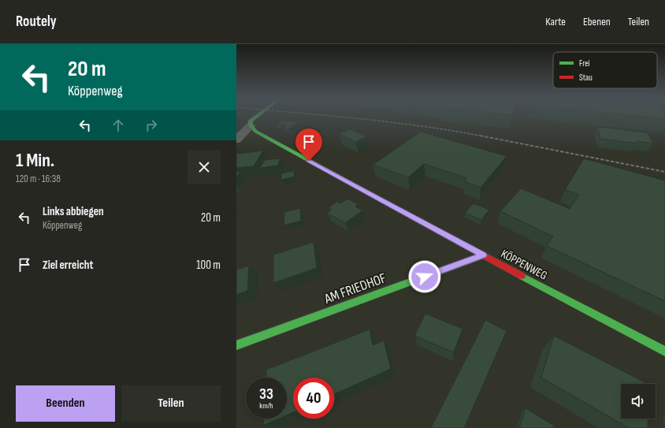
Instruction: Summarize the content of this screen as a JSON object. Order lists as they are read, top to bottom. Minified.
{"streets":{"street":["KÖPPENWEG","AM FRIEDHOF"]},"crossings":[["KÖPPENWEG","AM FRIEDHOF"]],"legend":["Frei","Stau"],"page":{"header":"Routely","nav":["Karte","Ebenen","Teilen"],"turn":["20 m","Köppenweg"],"heading":["1 Min.","120 m · 16:38"],"list":[{"name":"Links abbiegen","note":"Köppenweg","value":"20 m"},{"name":"Ziel erreicht","value":"100 m"}],"speed":"33 km/h","limit":"40","buttons":["Beenden","Teilen"]}}
